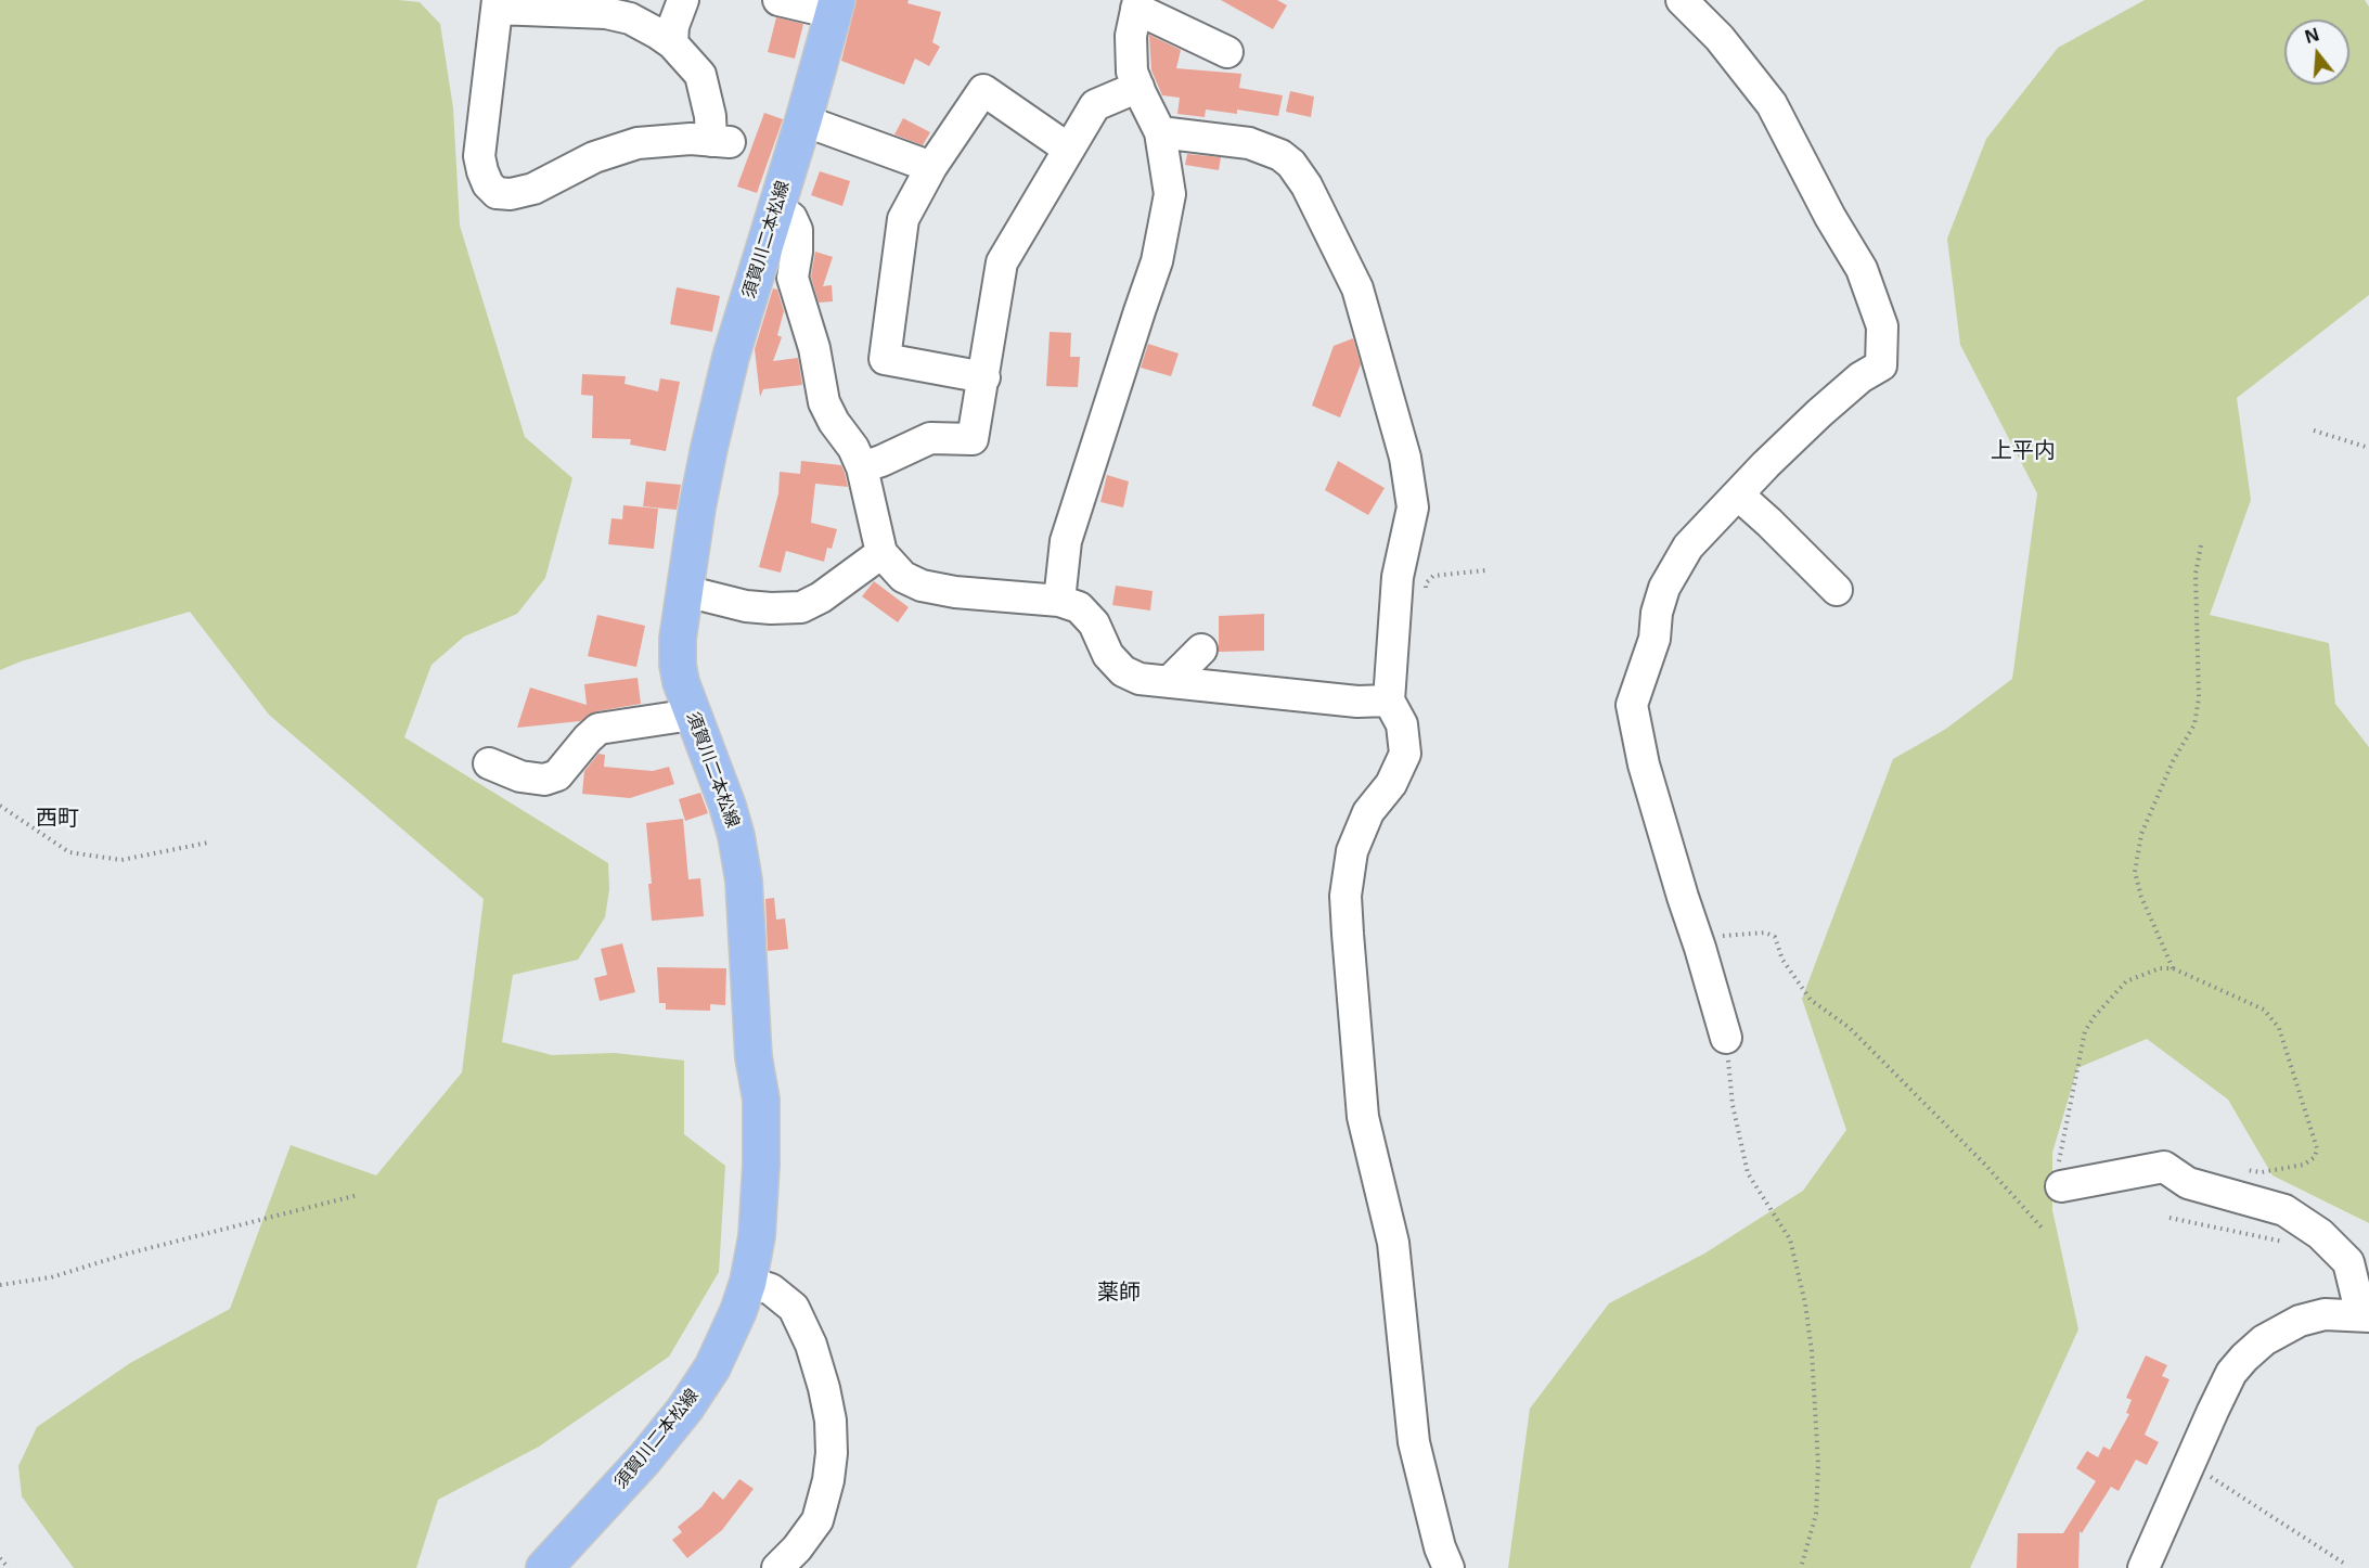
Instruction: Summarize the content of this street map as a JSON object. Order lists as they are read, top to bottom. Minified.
{"streets":{"main road":["須賀川二本松線"]},"districts":["上平内","西町","薬師"],"north":"top"}
